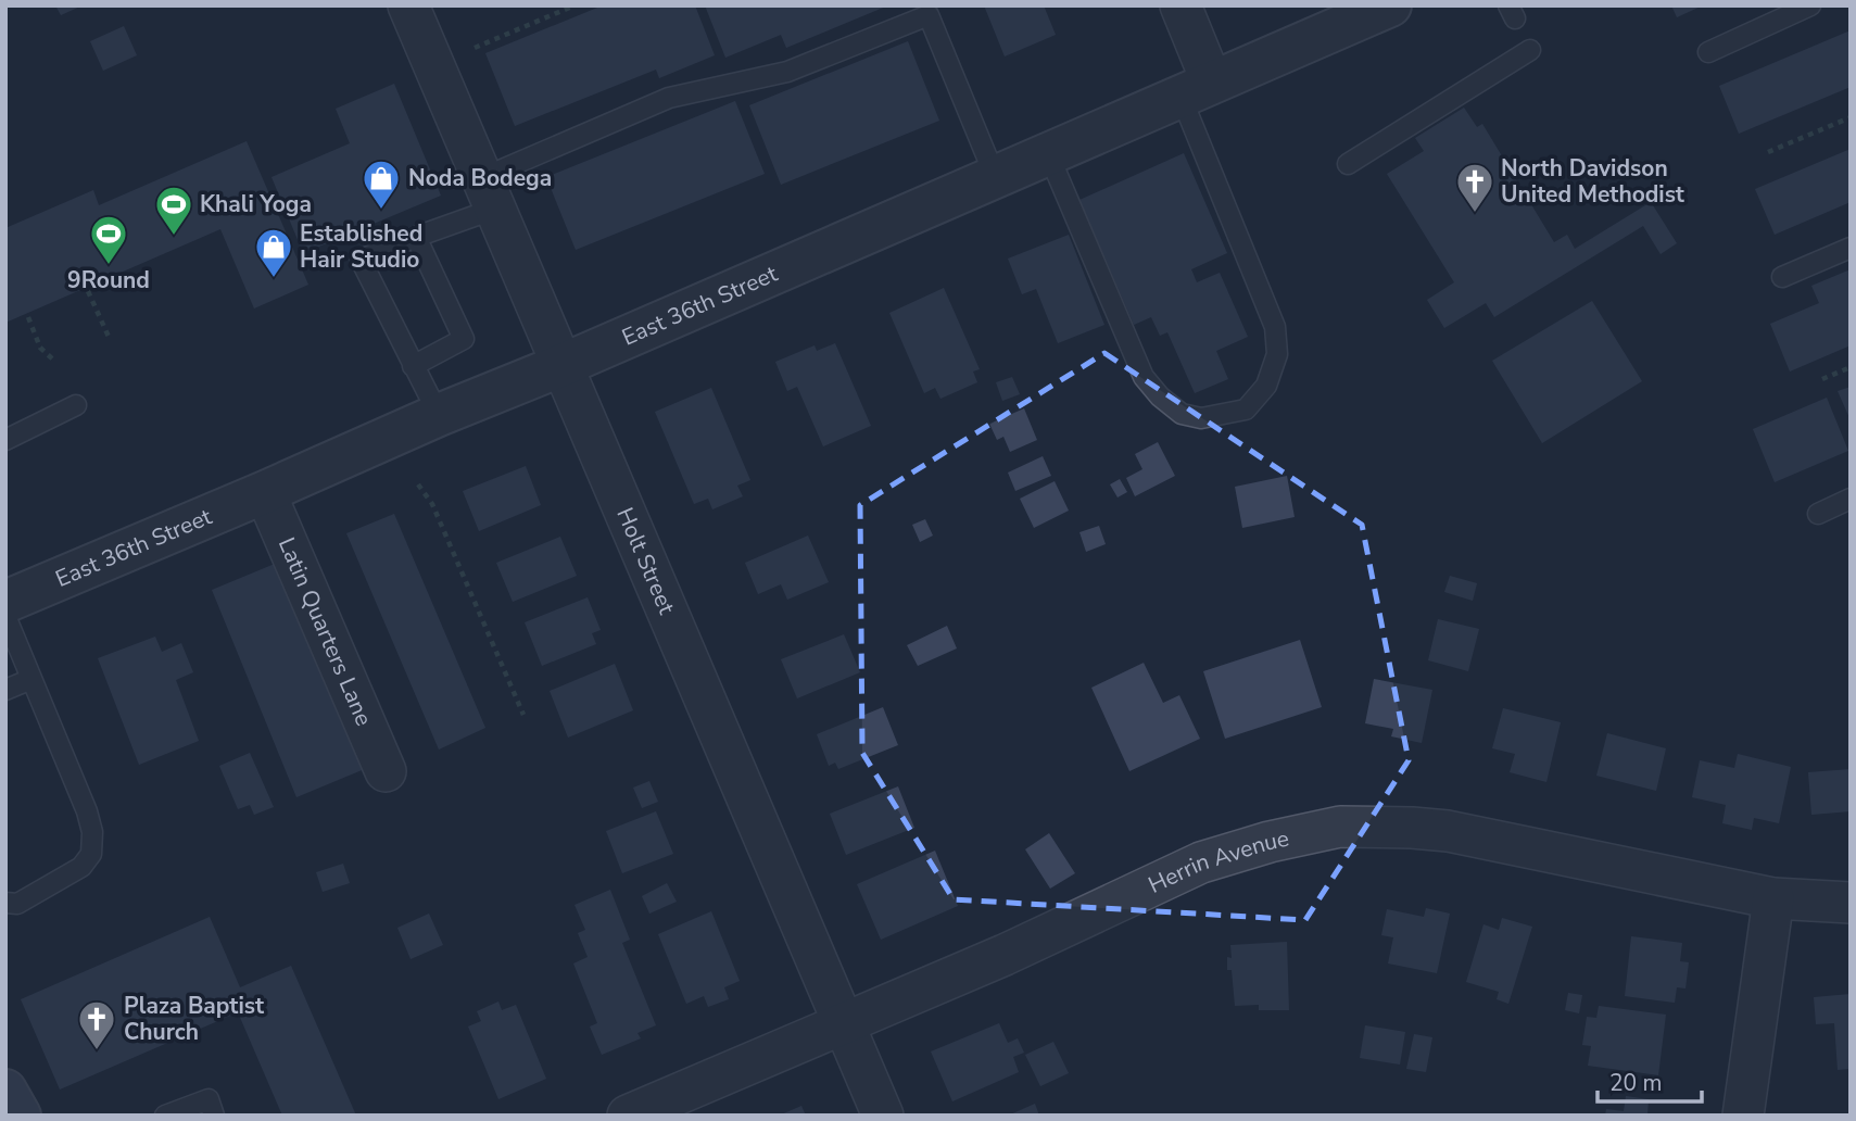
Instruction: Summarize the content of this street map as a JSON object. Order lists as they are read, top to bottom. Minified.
{"streets":{"street":["East 36th Street","Holt Street","Latin Quarters Lane","Herrin Avenue"]},"crossings":[["East 36th Street","Holt Street"],["East 36th Street","Latin Quarters Lane"],["Holt Street","Herrin Avenue"]],"places":{"shop":["Noda Bodega","Established Hair Studio"],"church":["North Davidson United Methodist","Plaza Baptist Church"],"sports":["Khali Yoga","9Round"]},"scale_bar":"20 m"}
